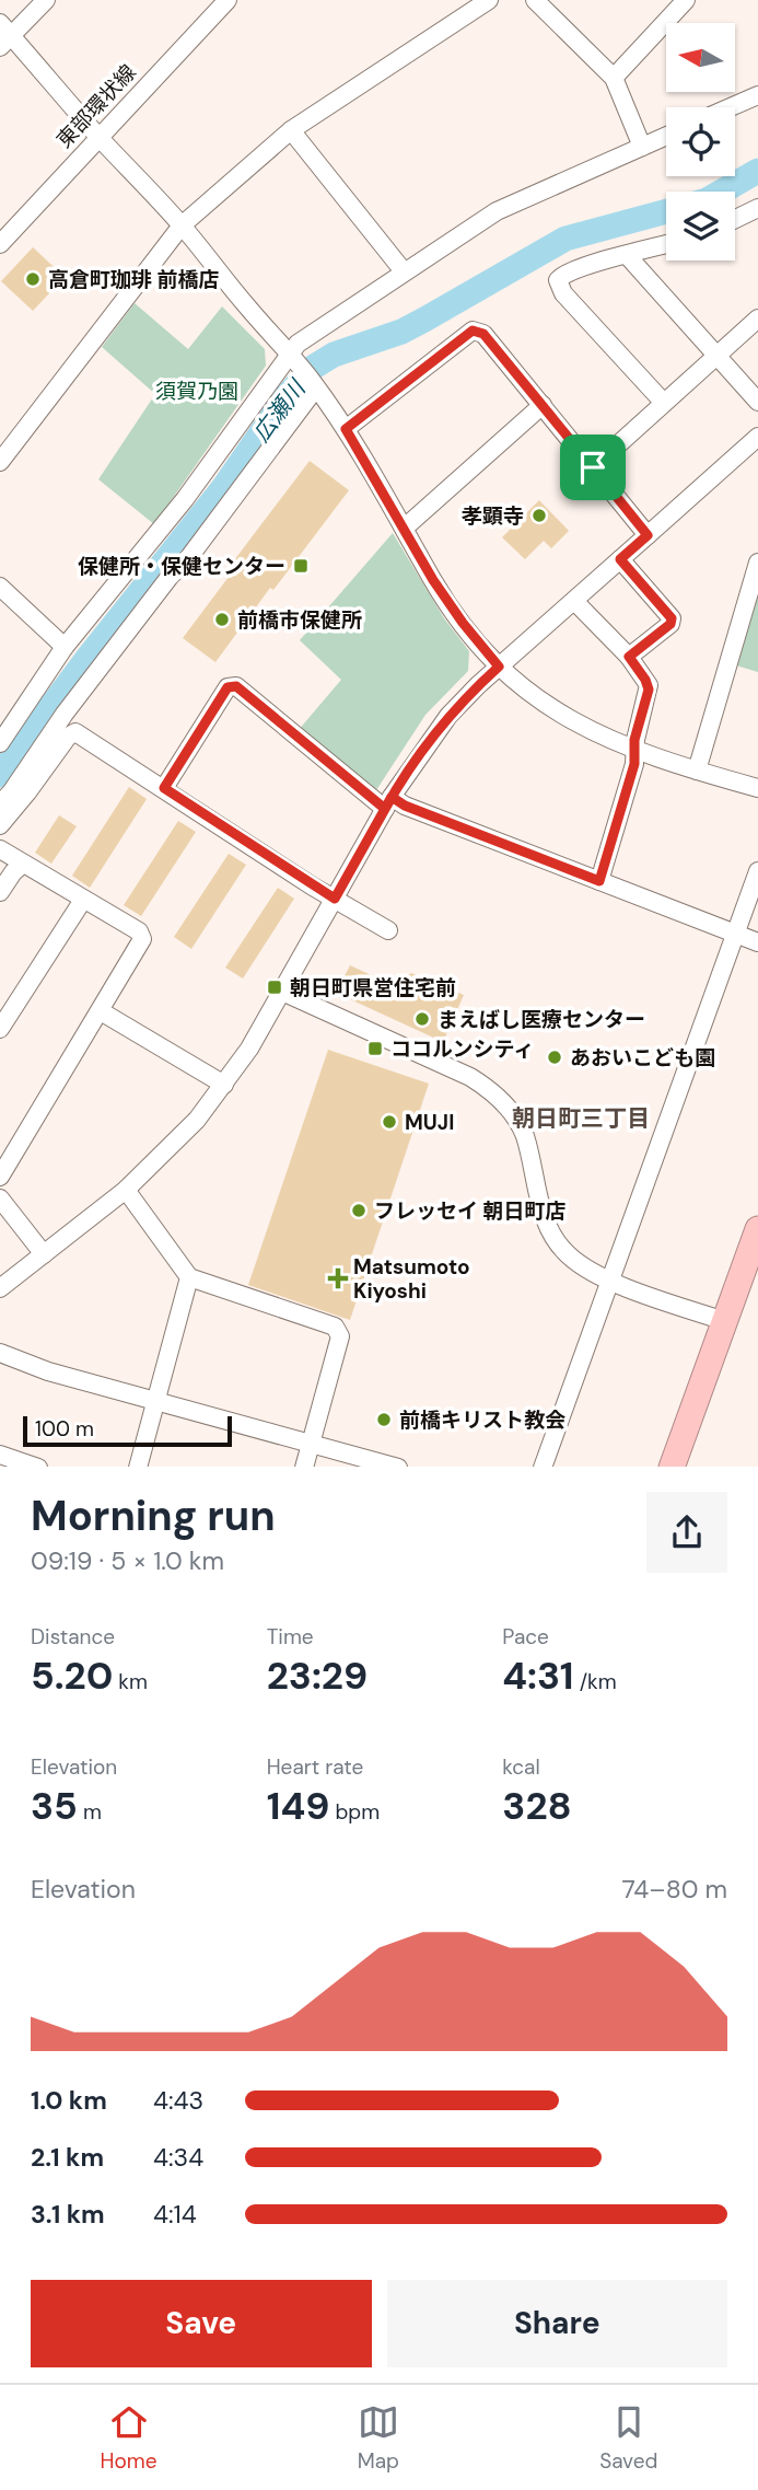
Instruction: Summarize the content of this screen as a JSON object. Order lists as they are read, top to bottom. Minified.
{"streets":{"street":["東部環状線"]},"districts":["朝日町三丁目"],"water":["広瀬川"],"parks":["須賀乃園"],"places":{"other":["高倉町珈琲 前橋店","孝顕寺","前橋市保健所","まえばし医療センター","あおいこども園","MUJI","フレッセイ 朝日町店","前橋キリスト教会"],"transit":["保健所・保健センター","朝日町県営住宅前","ココルンシティ"],"health":["Matsumoto Kiyoshi"]},"scale_bar":"100 m","north":"left","page":{"scale":"100 m","heading":["Morning run","09:19 · 5 × 1.0 km"],"stats":[["Distance","5.20 km"],["Time","23:29"],["Pace","4:31 /km"],["Elevation","35 m"],["Heart rate","149 bpm"],["kcal","328"]],"chart":["Elevation","74–80 m"],"list":[{"name":"1.0 km","note":"4:43"},{"name":"2.1 km","note":"4:34"},{"name":"3.1 km","note":"4:14"}],"buttons":["Save","Share"],"tabs":["Home","Map","Saved"]}}
